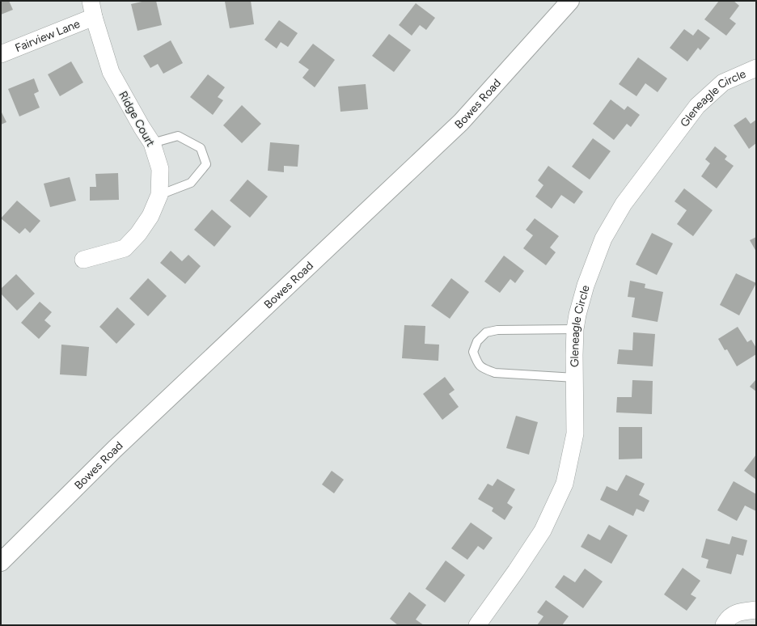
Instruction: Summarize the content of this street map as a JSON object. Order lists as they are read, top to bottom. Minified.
{"streets":{"main road":["Bowes Road"],"street":["Fairview Lane","Gleneagle Circle","Ridge Court"]},"crossings":[["Fairview Lane","Ridge Court"]]}
